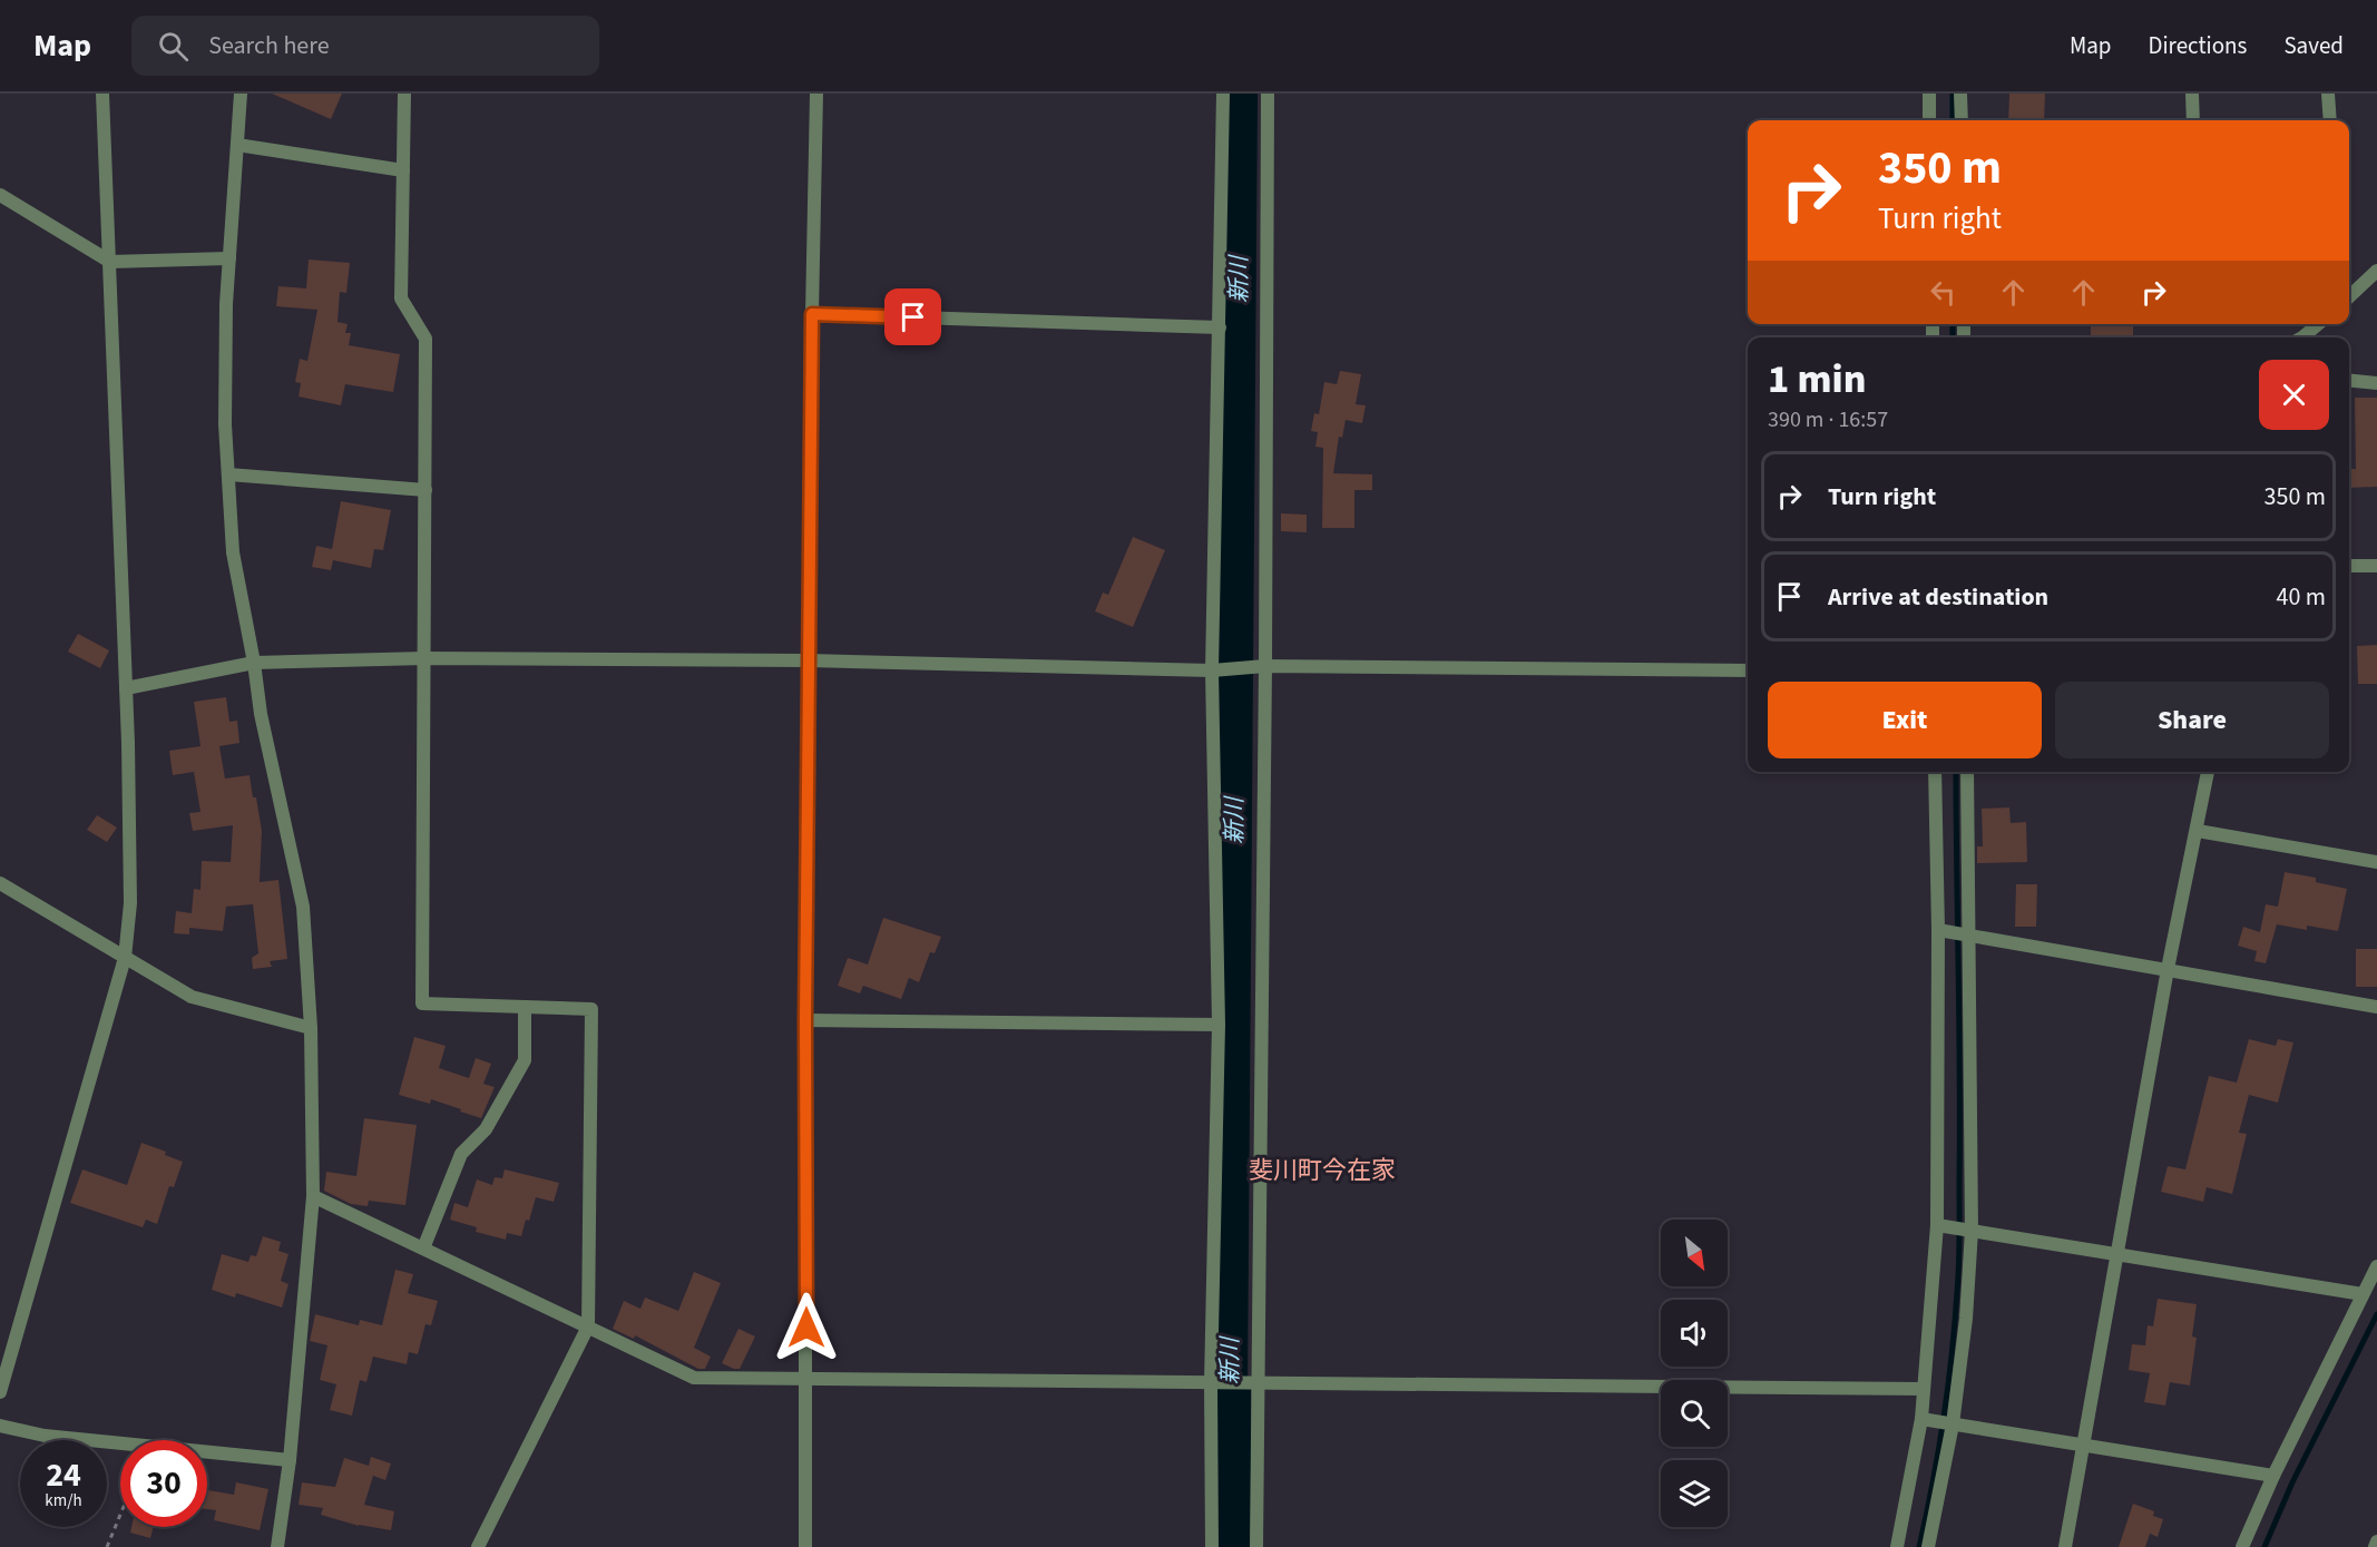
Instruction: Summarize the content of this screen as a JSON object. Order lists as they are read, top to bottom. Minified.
{"districts":["斐川町今在家"],"water":["新川"],"north":"bottom right","page":{"header":"Map","search":"Search here","nav":["Map","Directions","Saved"],"turn":["350 m","Turn right"],"heading":["1 min","390 m · 16:57"],"list":[{"name":"Turn right","value":"350 m"},{"name":"Arrive at destination","value":"40 m"}],"buttons":["Exit","Share"],"speed":"24 km/h","limit":"30"}}
